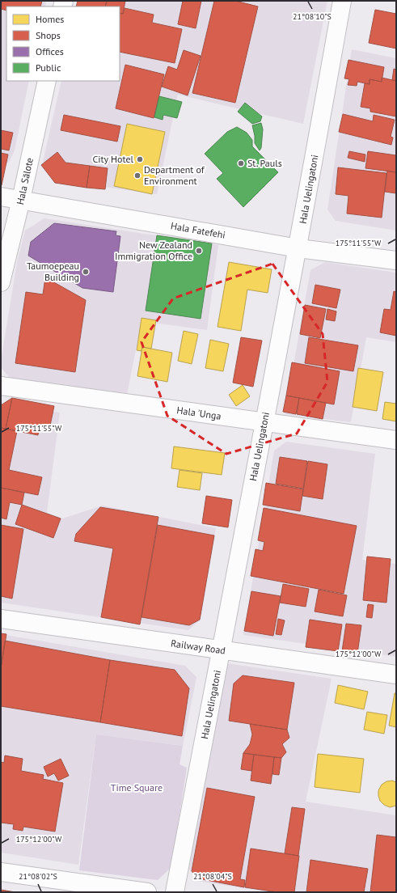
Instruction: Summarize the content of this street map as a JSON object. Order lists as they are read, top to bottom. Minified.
{"streets":{"street":["Hala Sālote","Hala Uelingatoni","Hala Fatefehi","Hala 'Unga","Railway Road"]},"crossings":[["Hala Sālote","Hala Fatefehi"],["Hala Uelingatoni","Hala Fatefehi"],["Hala Uelingatoni","Hala 'Unga"],["Hala Uelingatoni","Railway Road"]],"parks":["Time Square"],"places":["City Hotel","St. Pauls","Department of Environment","New Zealand Immigration Office","Taumoepeau Building"],"legend":["Homes","Shops","Offices","Public"],"coordinates":["21°08'10\"S","175°11'55\"W","175°12'00\"W","21°08'02\"S","21°08'04\"S"]}
